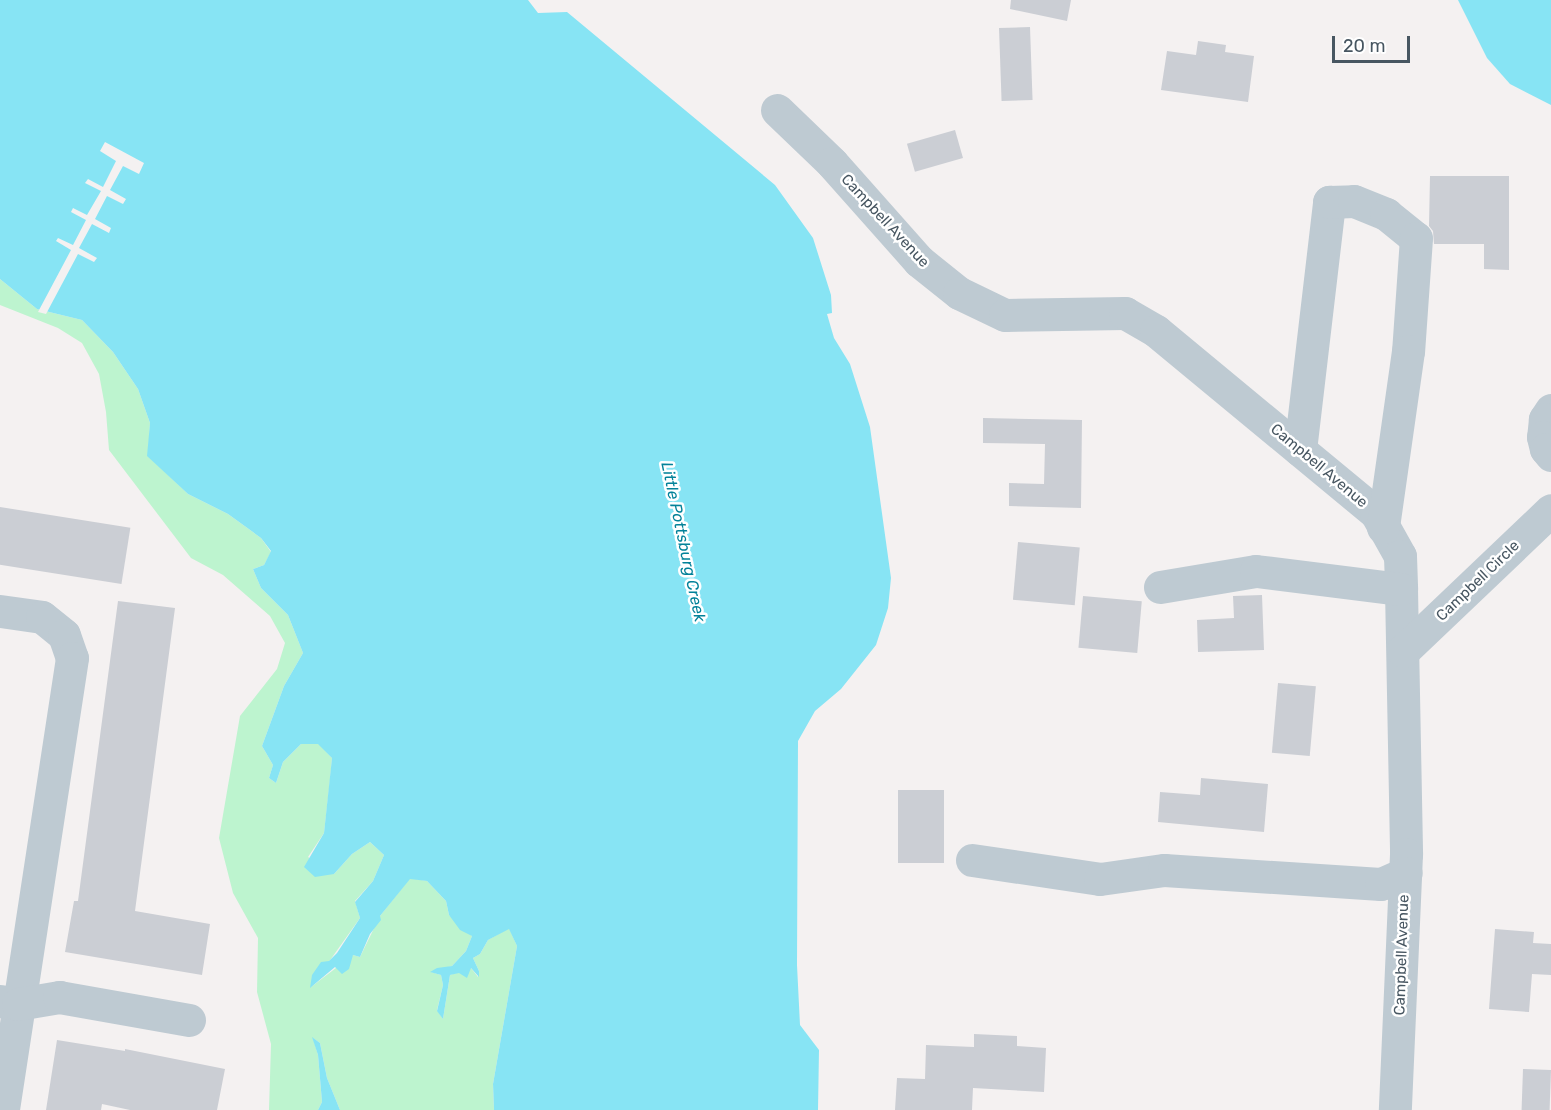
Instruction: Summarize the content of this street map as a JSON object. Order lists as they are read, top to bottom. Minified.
{"streets":{"street":["Campbell Avenue","Campbell Circle"]},"crossings":[["Campbell Avenue","Campbell Circle"]],"water":["Little Pottsburg Creek"],"scale_bar":"20 m"}
